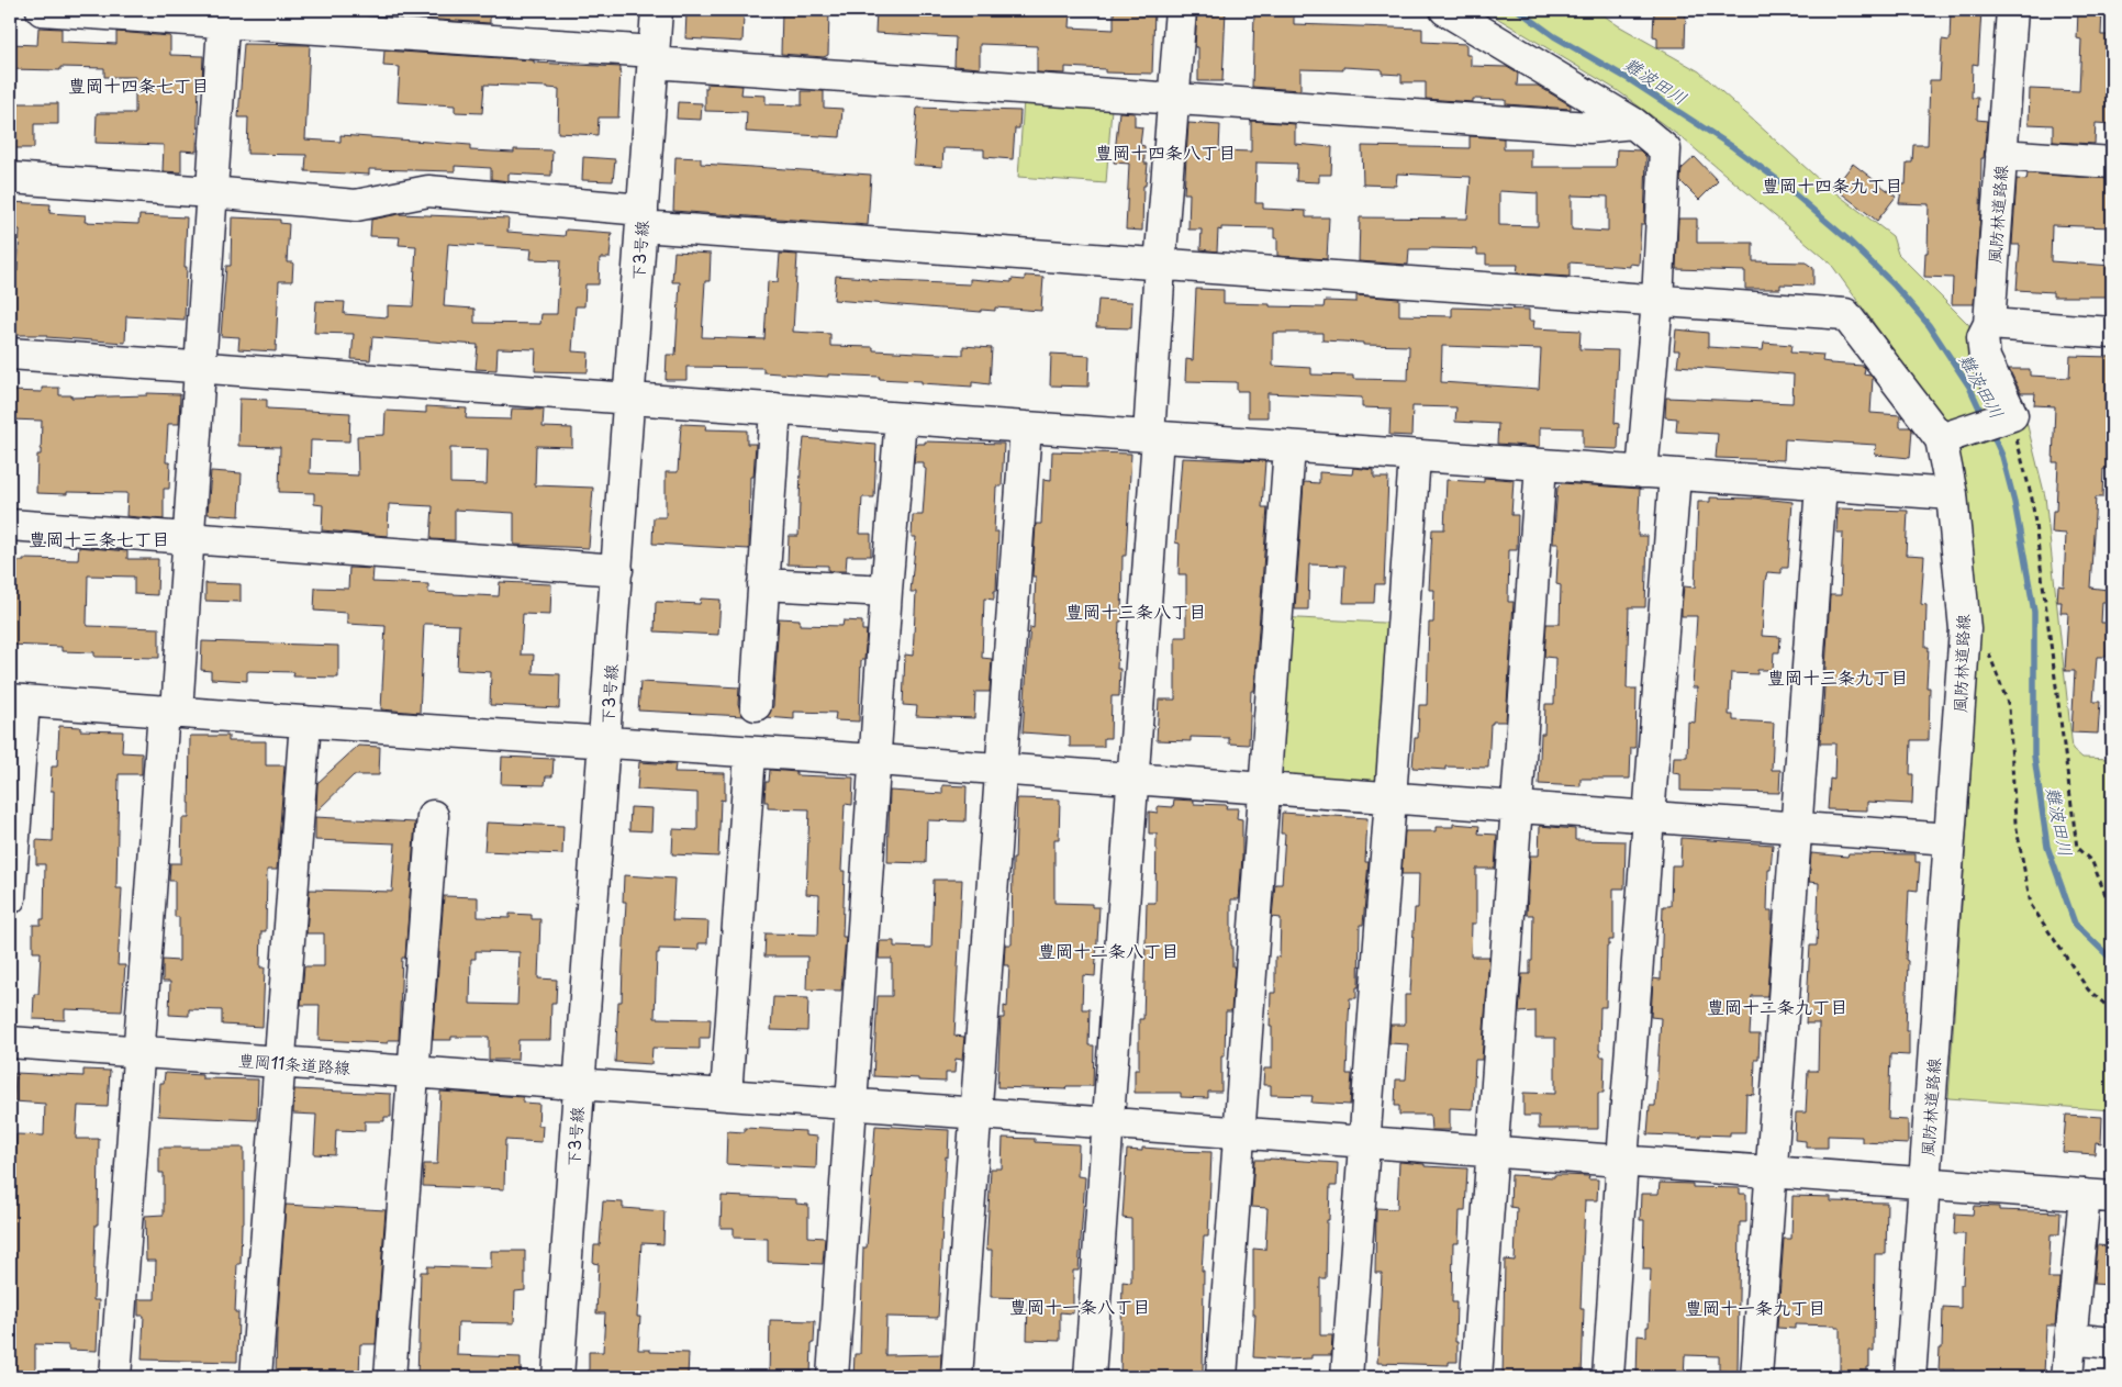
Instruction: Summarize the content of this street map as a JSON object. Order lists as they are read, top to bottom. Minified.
{"streets":{"street":["風防林道路線","下3号線","豊岡11条道路線"]},"crossings":[["風防林道路線","豊岡11条道路線"],["下3号線","豊岡11条道路線"]],"districts":["豊岡十四条七丁目","豊岡十四条八丁目","豊岡十四条九丁目","豊岡十三条七丁目","豊岡十三条八丁目","豊岡十三条九丁目","豊岡十二条八丁目","豊岡十二条九丁目","豊岡十一条八丁目","豊岡十一条九丁目"],"water":["難波田川"]}
